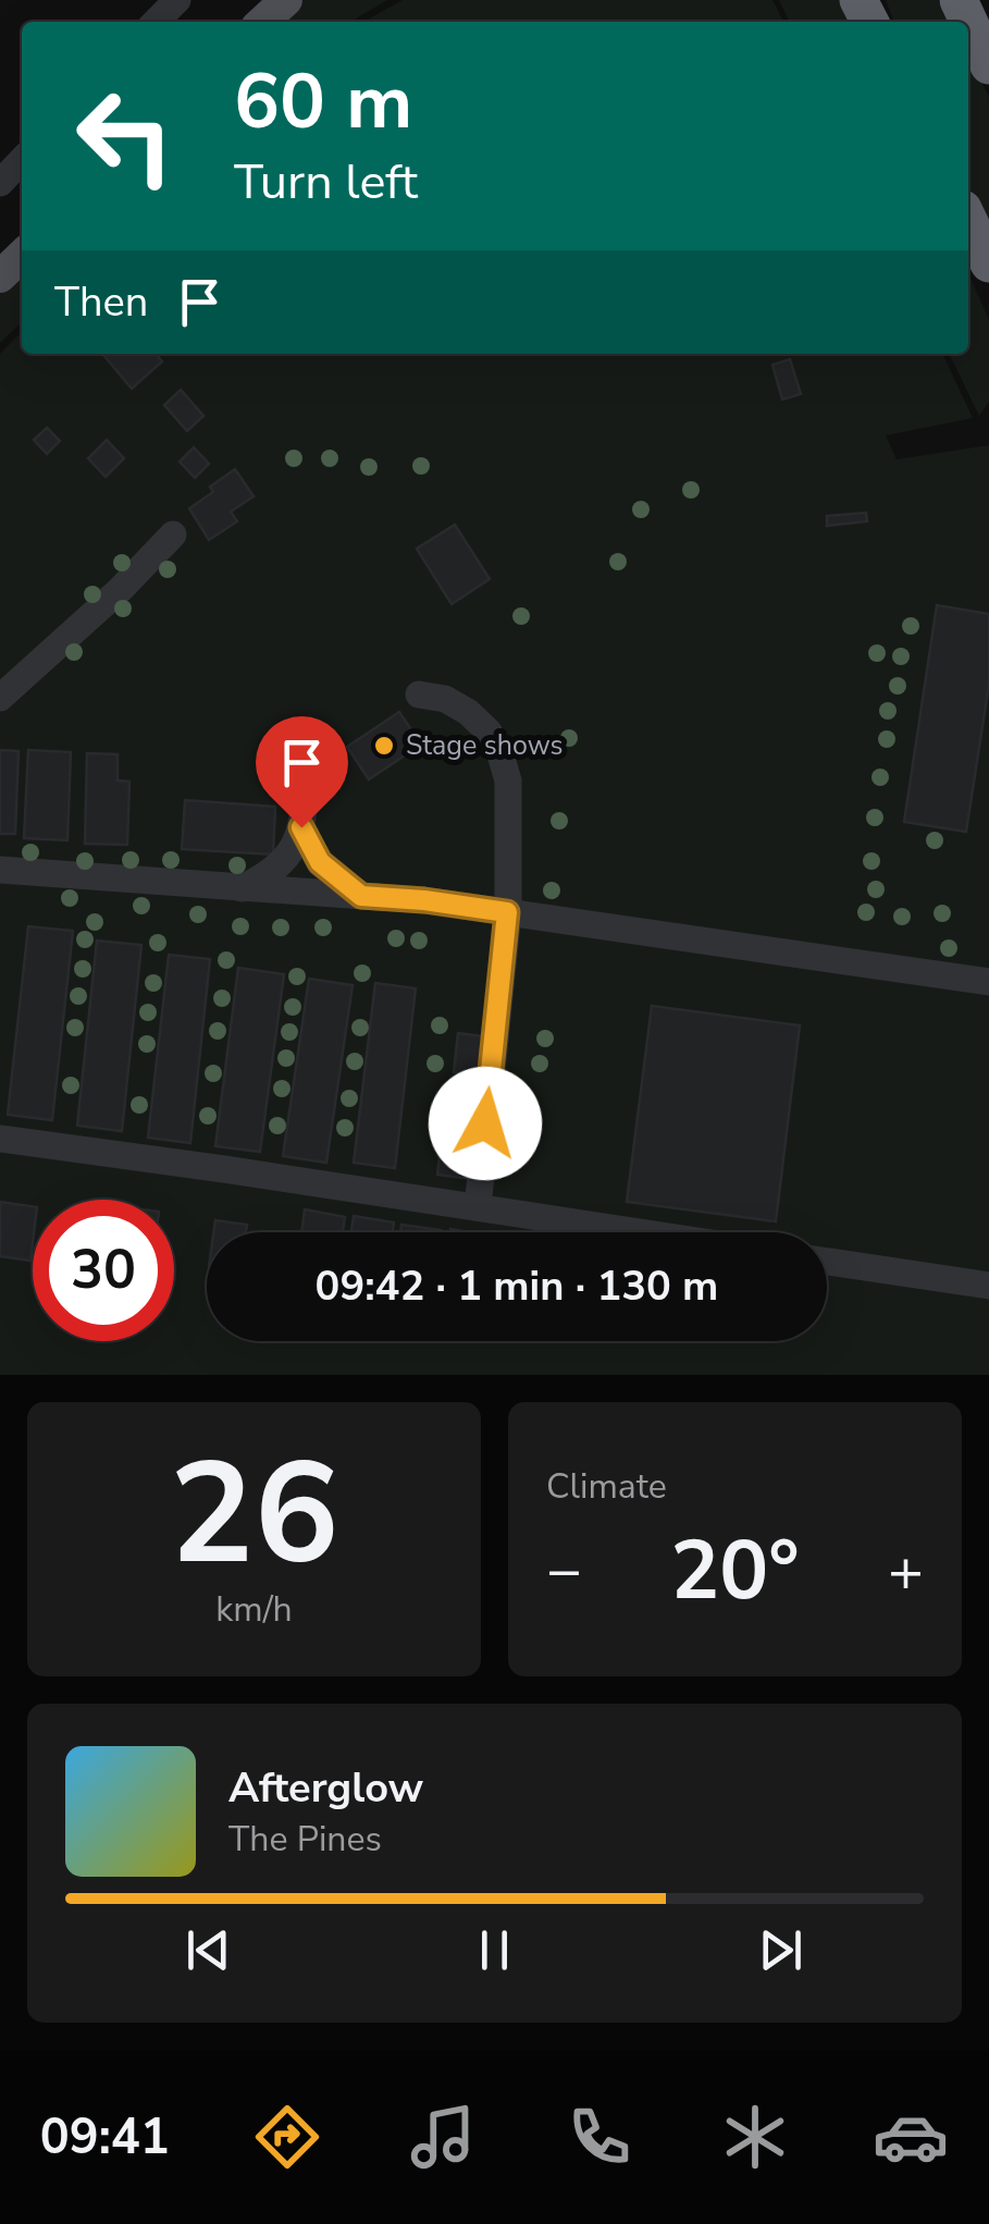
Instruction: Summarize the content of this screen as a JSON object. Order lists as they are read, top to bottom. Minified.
{"places":["Stage shows"],"page":{"turn":["60 m","Turn left"],"then":"Then","limit":"30","trip":"09:42 · 1 min · 130 m","tile":[["26","km/h"],"Climate"],"heat":["−","20°","+"],"song":["Afterglow","The Pines"],"tabs":"09:41"}}
